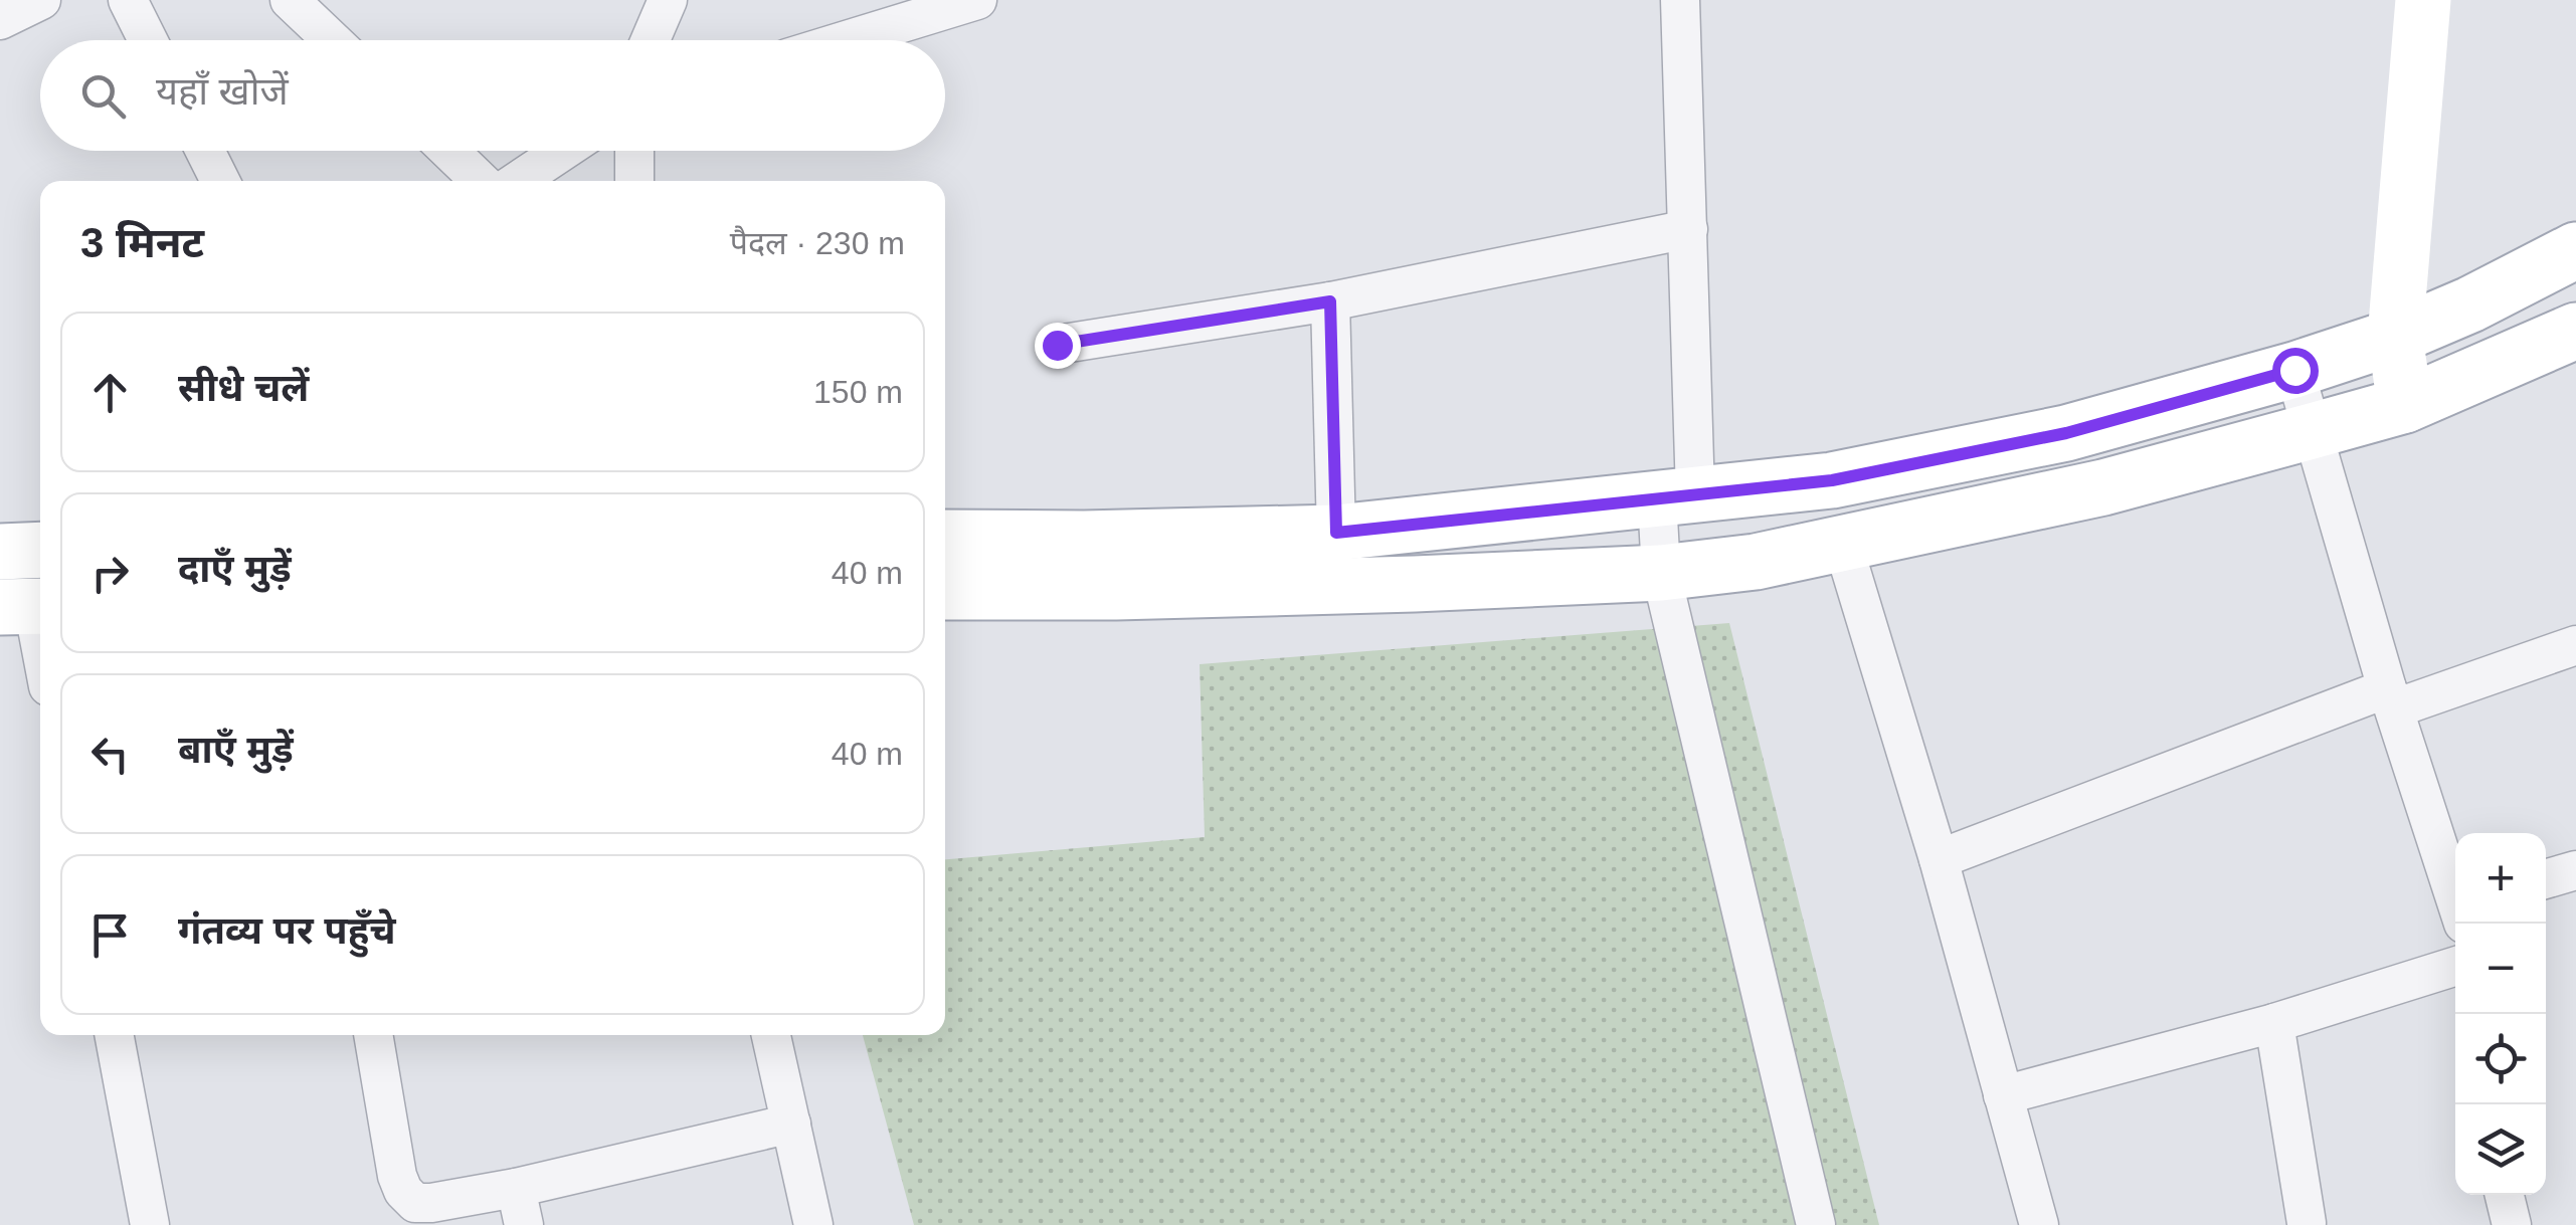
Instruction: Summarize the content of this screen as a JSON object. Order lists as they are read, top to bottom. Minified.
{"page":{"search":"यहाँ खोजें","heading":["3 मिनट","पैदल · 230 m"],"list":[["सीधे चलें","150 m"],["दाएँ मुड़ें","40 m"],["बाएँ मुड़ें","40 m"],"गंतव्य पर पहुँचे"],"map_buttons":["+","−"]}}
